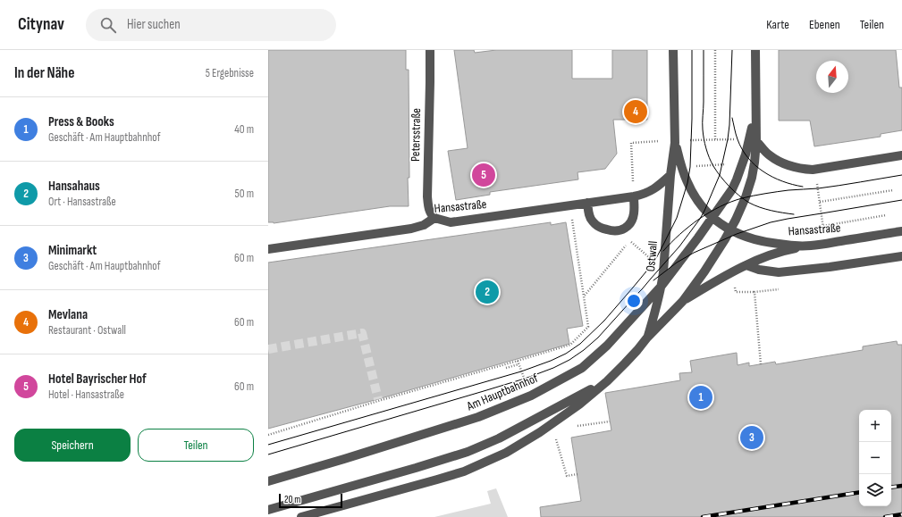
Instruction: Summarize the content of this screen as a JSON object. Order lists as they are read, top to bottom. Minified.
{"streets":{"street":["Petersstraße","Hansastraße","Ostwall","Am Hauptbahnhof"]},"crossings":[["Petersstraße","Hansastraße"],["Hansastraße","Ostwall"],["Ostwall","Am Hauptbahnhof"]],"scale_bar":"20 m","north":"top","page":{"header":"Citynav","search":"Hier suchen","nav":["Karte","Ebenen","Teilen"],"heading":["In der Nähe","5 Ergebnisse"],"list":[{"mark":"1","name":"Press & Books","note":"Geschäft · Am Hauptbahnhof","value":"40 m"},{"mark":"2","name":"Hansahaus","note":"Ort · Hansastraße","value":"50 m"},{"mark":"3","name":"Minimarkt","note":"Geschäft · Am Hauptbahnhof","value":"60 m"},{"mark":"4","name":"Mevlana","note":"Restaurant · Ostwall","value":"60 m"},{"mark":"5","name":"Hotel Bayrischer Hof","note":"Hotel · Hansastraße","value":"60 m"}],"pins":["4","5","2","1","3"],"map_buttons":["+","−"],"buttons":["Speichern","Teilen"],"scale":"20 m"}}
